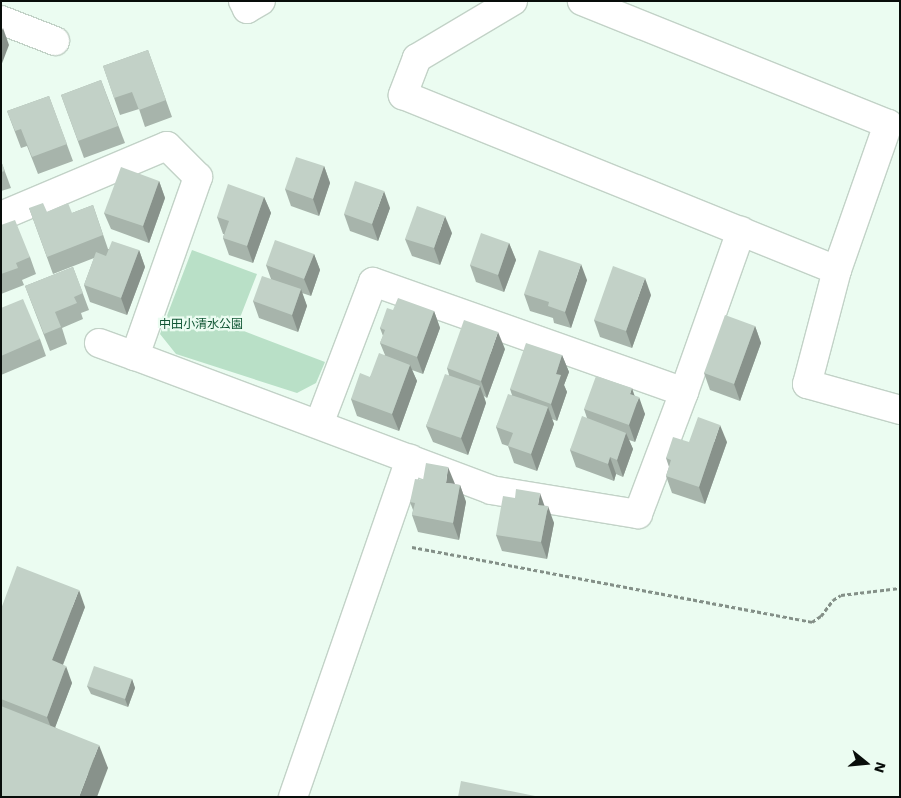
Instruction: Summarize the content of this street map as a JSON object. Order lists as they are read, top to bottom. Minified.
{"parks":["中田小清水公園"],"north":"right"}
